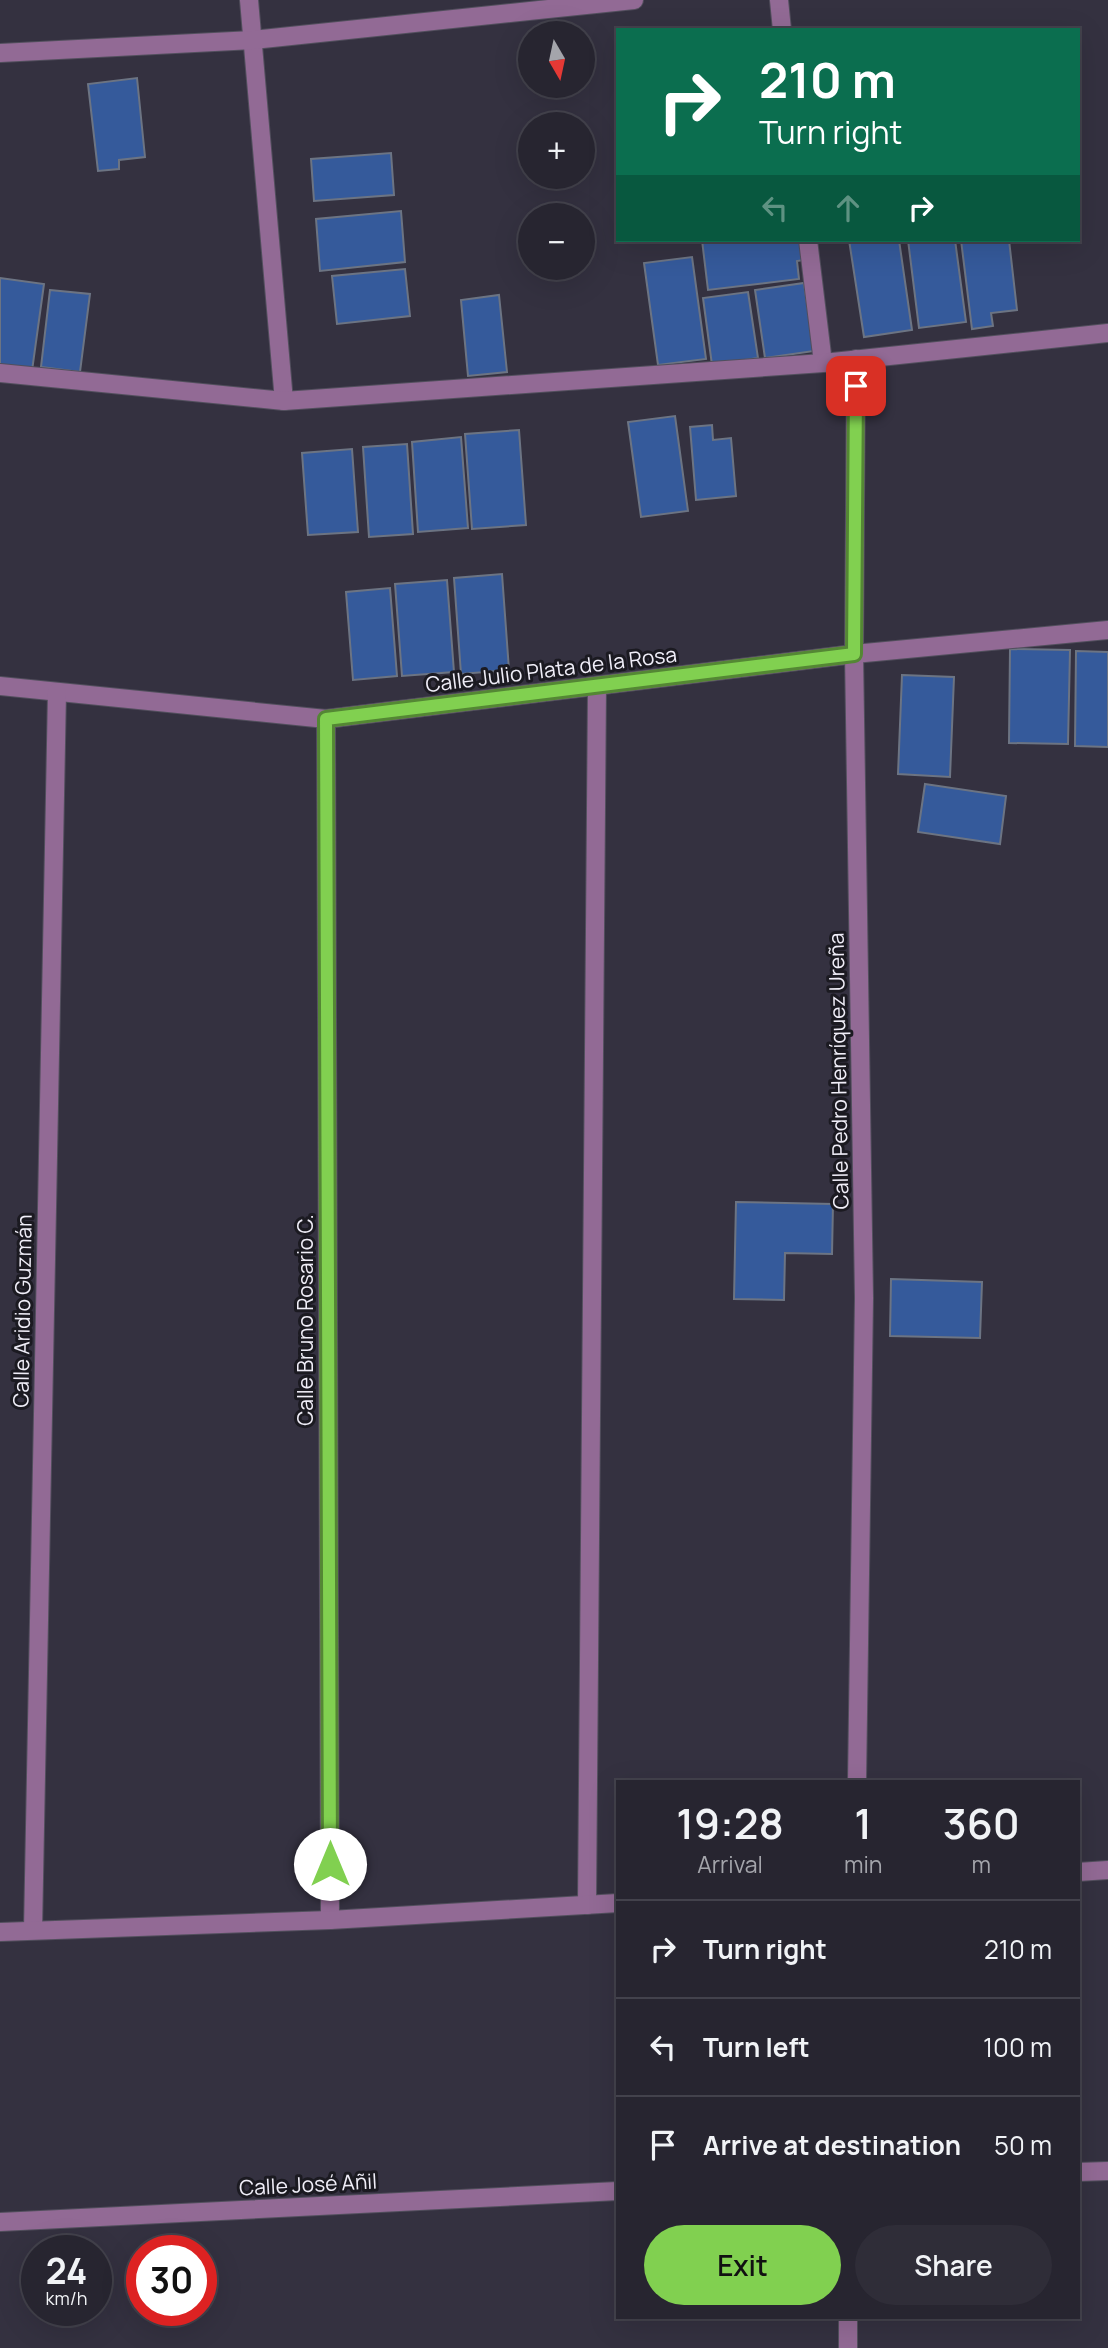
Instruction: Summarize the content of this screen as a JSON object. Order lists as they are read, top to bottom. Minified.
{"streets":{"street":["Calle Julio Plata de la Rosa","Calle Pedro Henríquez Ureña","Calle Aridio Guzmán","Calle Bruno Rosario C.","Calle José Añil"]},"crossings":[["Calle Julio Plata de la Rosa","Calle Pedro Henríquez Ureña"],["Calle Julio Plata de la Rosa","Calle Aridio Guzmán"],["Calle Julio Plata de la Rosa","Calle Bruno Rosario C."]],"north":"bottom","page":{"map_buttons":["+","−"],"turn":["210 m","Turn right"],"eta":["19:28","Arrival","1","min","360","m"],"list":[{"name":"Turn right","value":"210 m"},{"name":"Turn left","value":"100 m"},{"name":"Arrive at destination","value":"50 m"}],"buttons":["Exit","Share"],"speed":"24 km/h","limit":"30"}}
